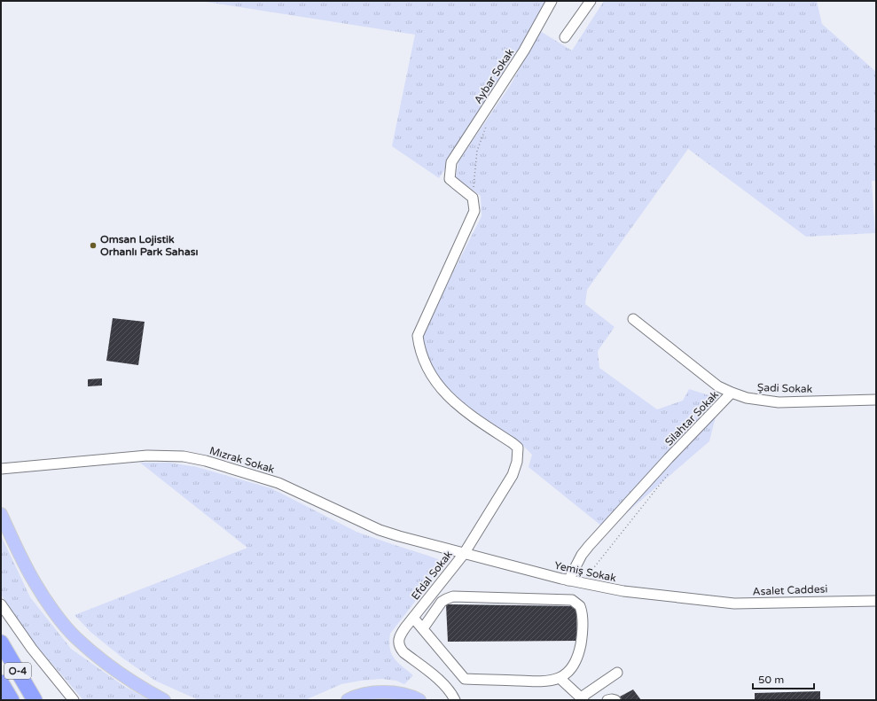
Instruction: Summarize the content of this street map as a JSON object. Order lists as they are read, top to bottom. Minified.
{"streets":{"highway":["O-4"],"street":["Aybar Sokak","Şadi Sokak","Silahtar Sokak","Mızrak Sokak","Yemiş Sokak","Efdal Sokak","Asalet Caddesi"]},"crossings":[["Aybar Sokak","Efdal Sokak"],["Şadi Sokak","Silahtar Sokak"],["Silahtar Sokak","Yemiş Sokak"],["Mızrak Sokak","Yemiş Sokak"],["Mızrak Sokak","Efdal Sokak"],["Yemiş Sokak","Efdal Sokak"],["Yemiş Sokak","Asalet Caddesi"]],"places":["Omsan Lojistik Orhanlı Park Sahası"],"scale_bar":"50 m"}
